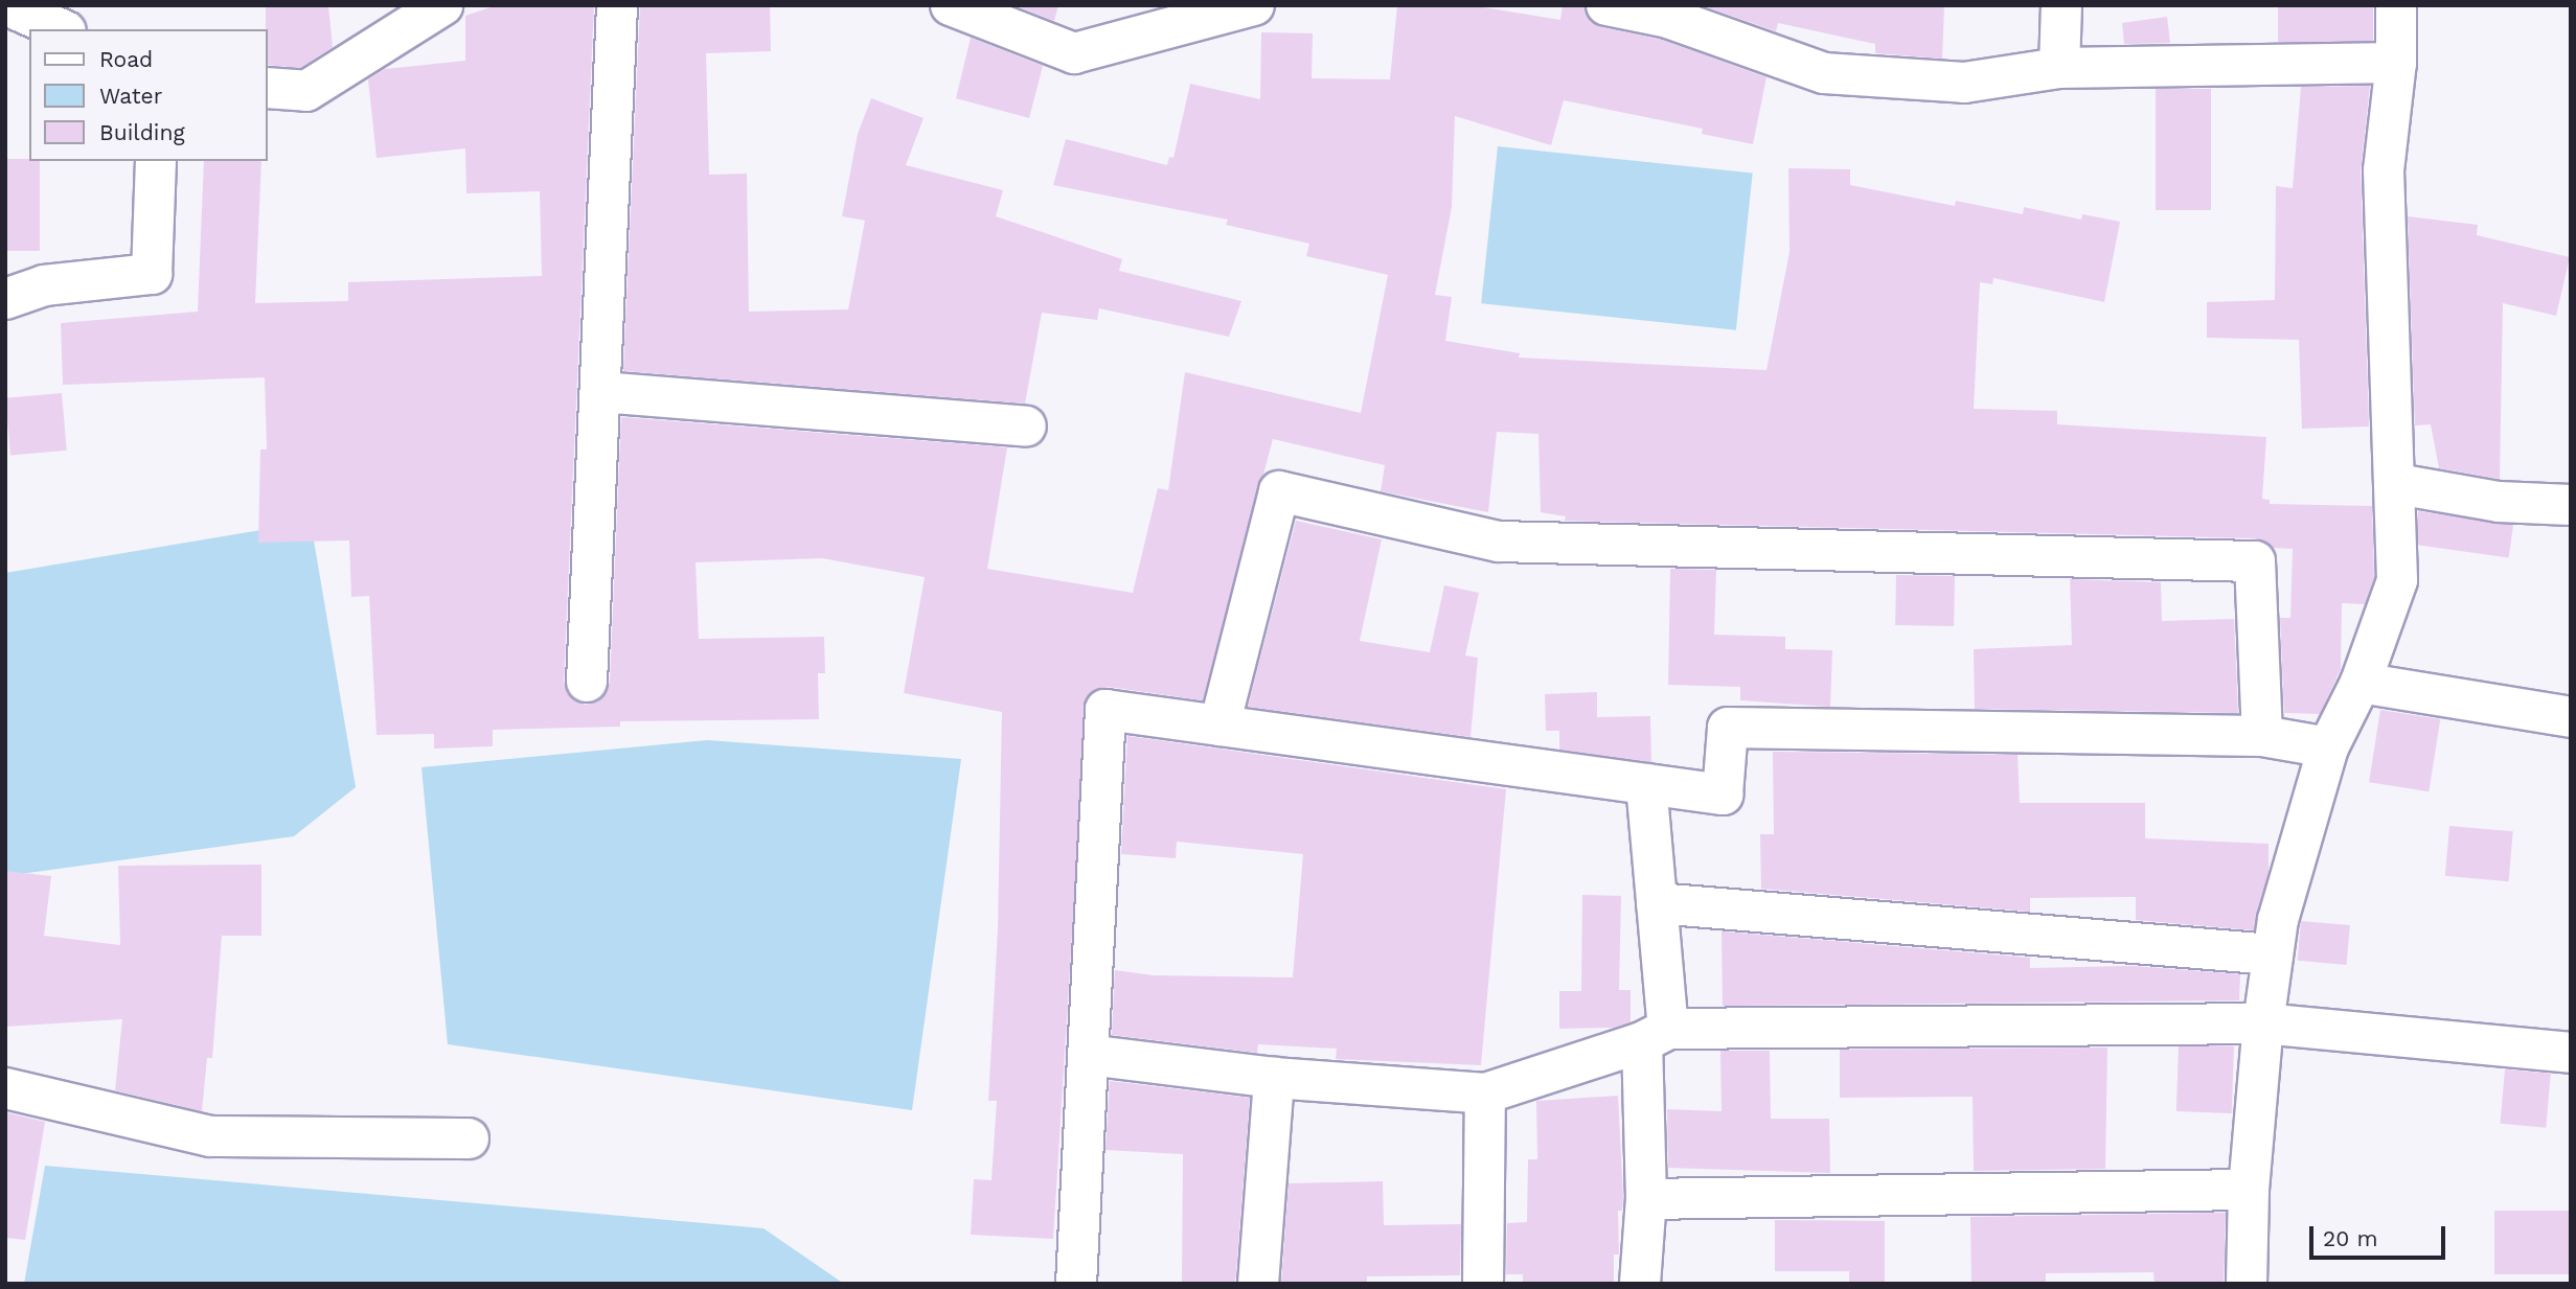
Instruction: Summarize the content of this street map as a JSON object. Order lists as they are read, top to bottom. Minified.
{"legend":["Road","Water","Building"],"scale_bar":"20 m"}
